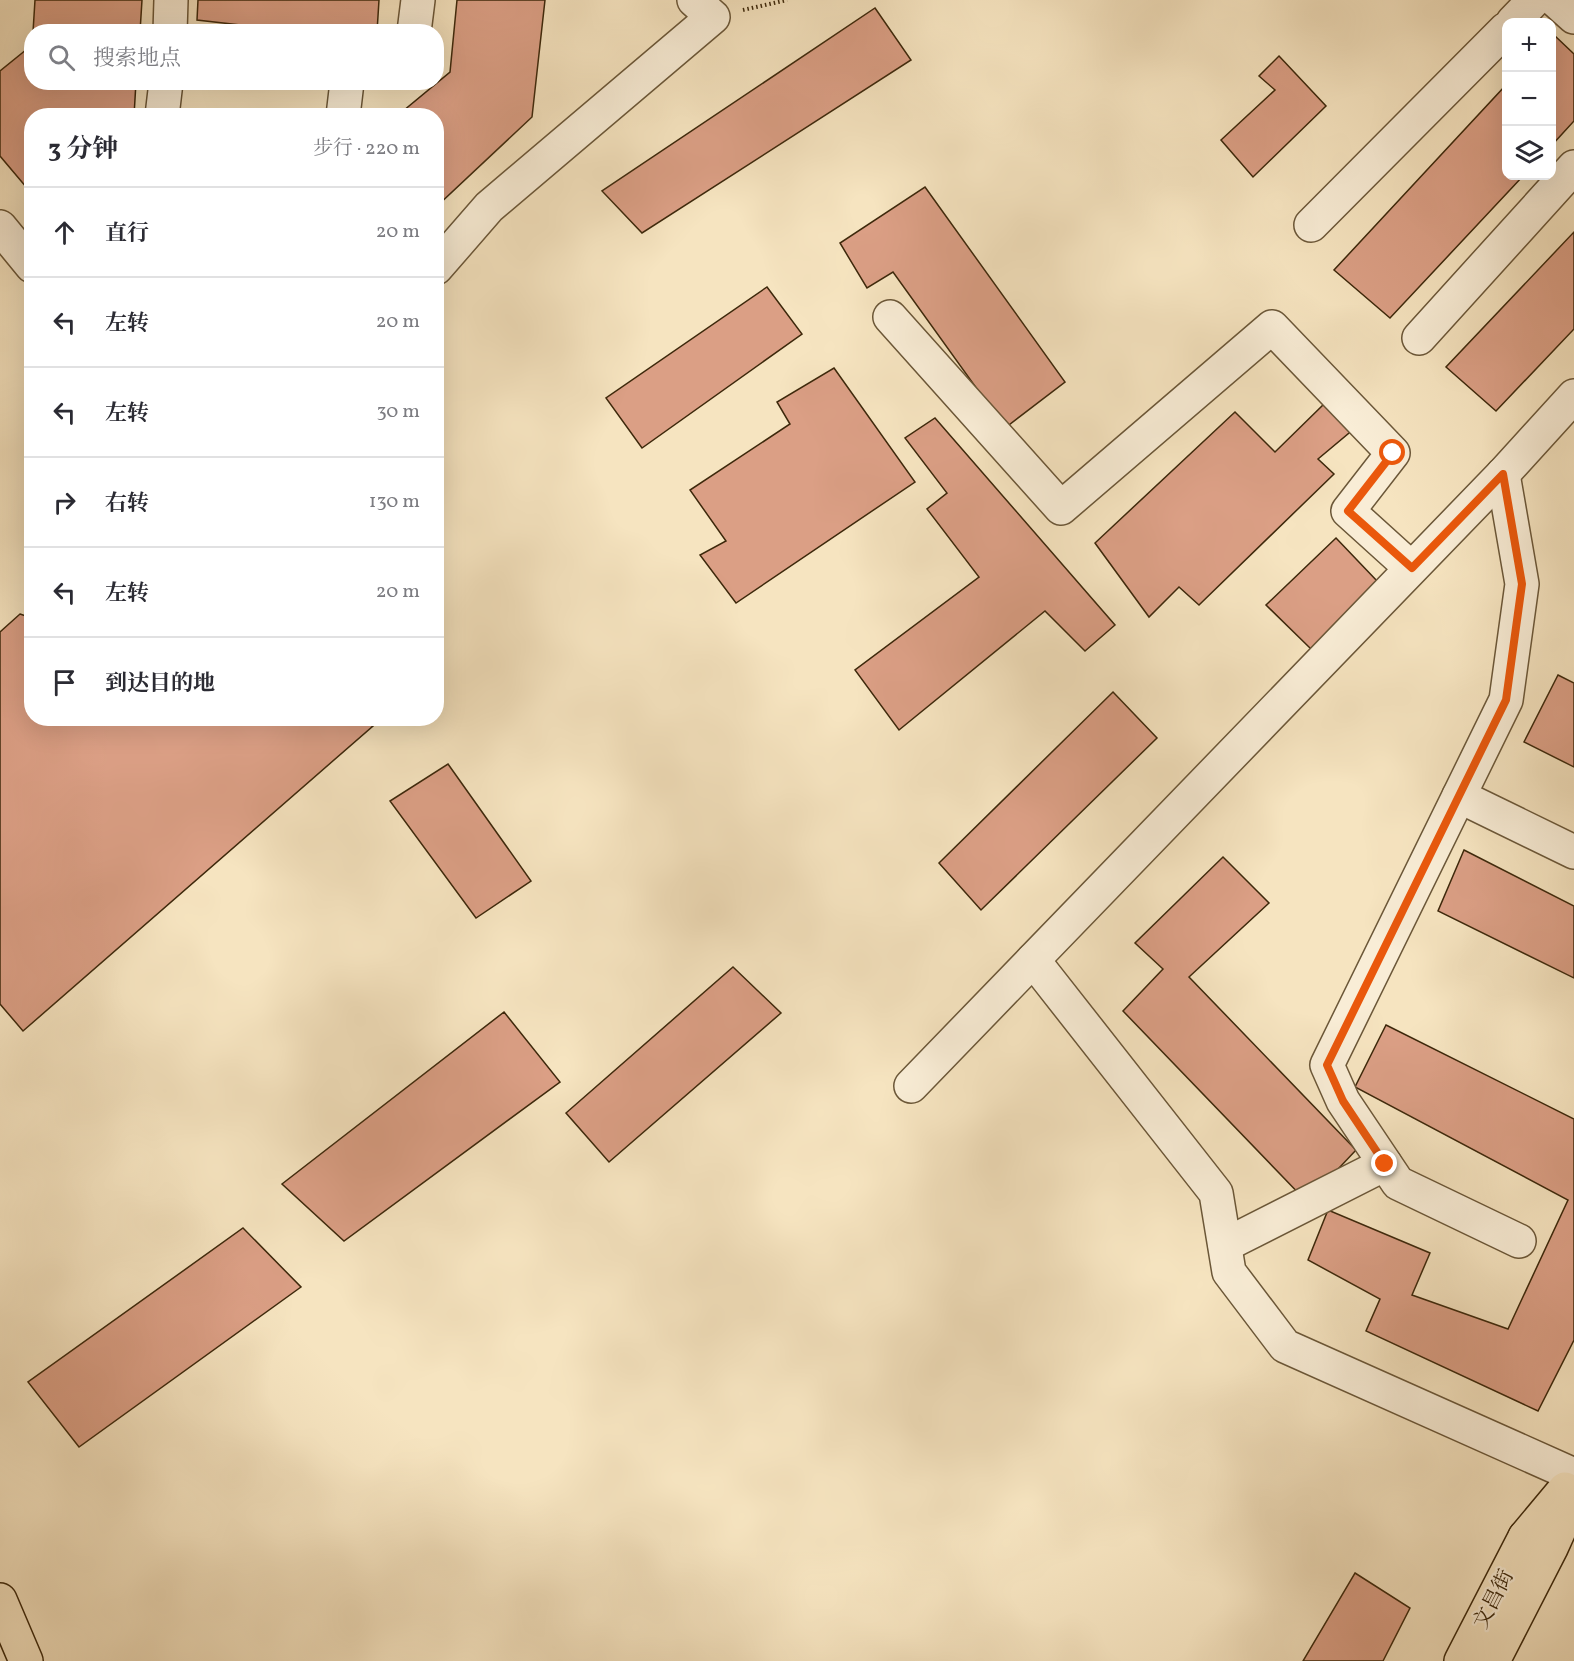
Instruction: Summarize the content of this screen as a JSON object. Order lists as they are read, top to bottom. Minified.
{"streets":{"main road":["文昌街"]},"page":{"map_buttons":["+","−"],"search":"搜索地点","heading":["3 分钟","步行 · 220 m"],"list":[["直行","20 m"],["左转","20 m"],["左转","30 m"],["右转","130 m"],["左转","20 m"],"到达目的地"]}}
